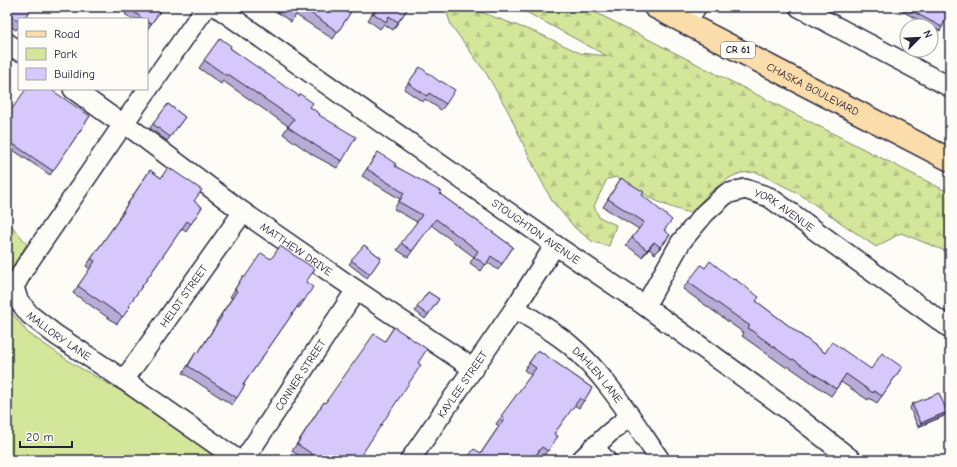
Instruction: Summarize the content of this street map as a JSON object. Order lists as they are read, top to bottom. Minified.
{"streets":{"main road":["CR 61","CHASKA BOULEVARD"],"street":["YORK AVENUE","STOUGHTON AVENUE","MATTHEW DRIVE","HELDT STREET","MALLORY LANE","CONNER STREET","DAHLEN LANE","KAYLEE STREET"]},"crossings":[["YORK AVENUE","STOUGHTON AVENUE"],["STOUGHTON AVENUE","KAYLEE STREET"],["MATTHEW DRIVE","HELDT STREET"],["MATTHEW DRIVE","MALLORY LANE"],["MATTHEW DRIVE","CONNER STREET"],["MATTHEW DRIVE","KAYLEE STREET"],["HELDT STREET","MALLORY LANE"],["DAHLEN LANE","KAYLEE STREET"]],"legend":["Road","Park","Building"],"scale_bar":"20 m","north":"top right"}
